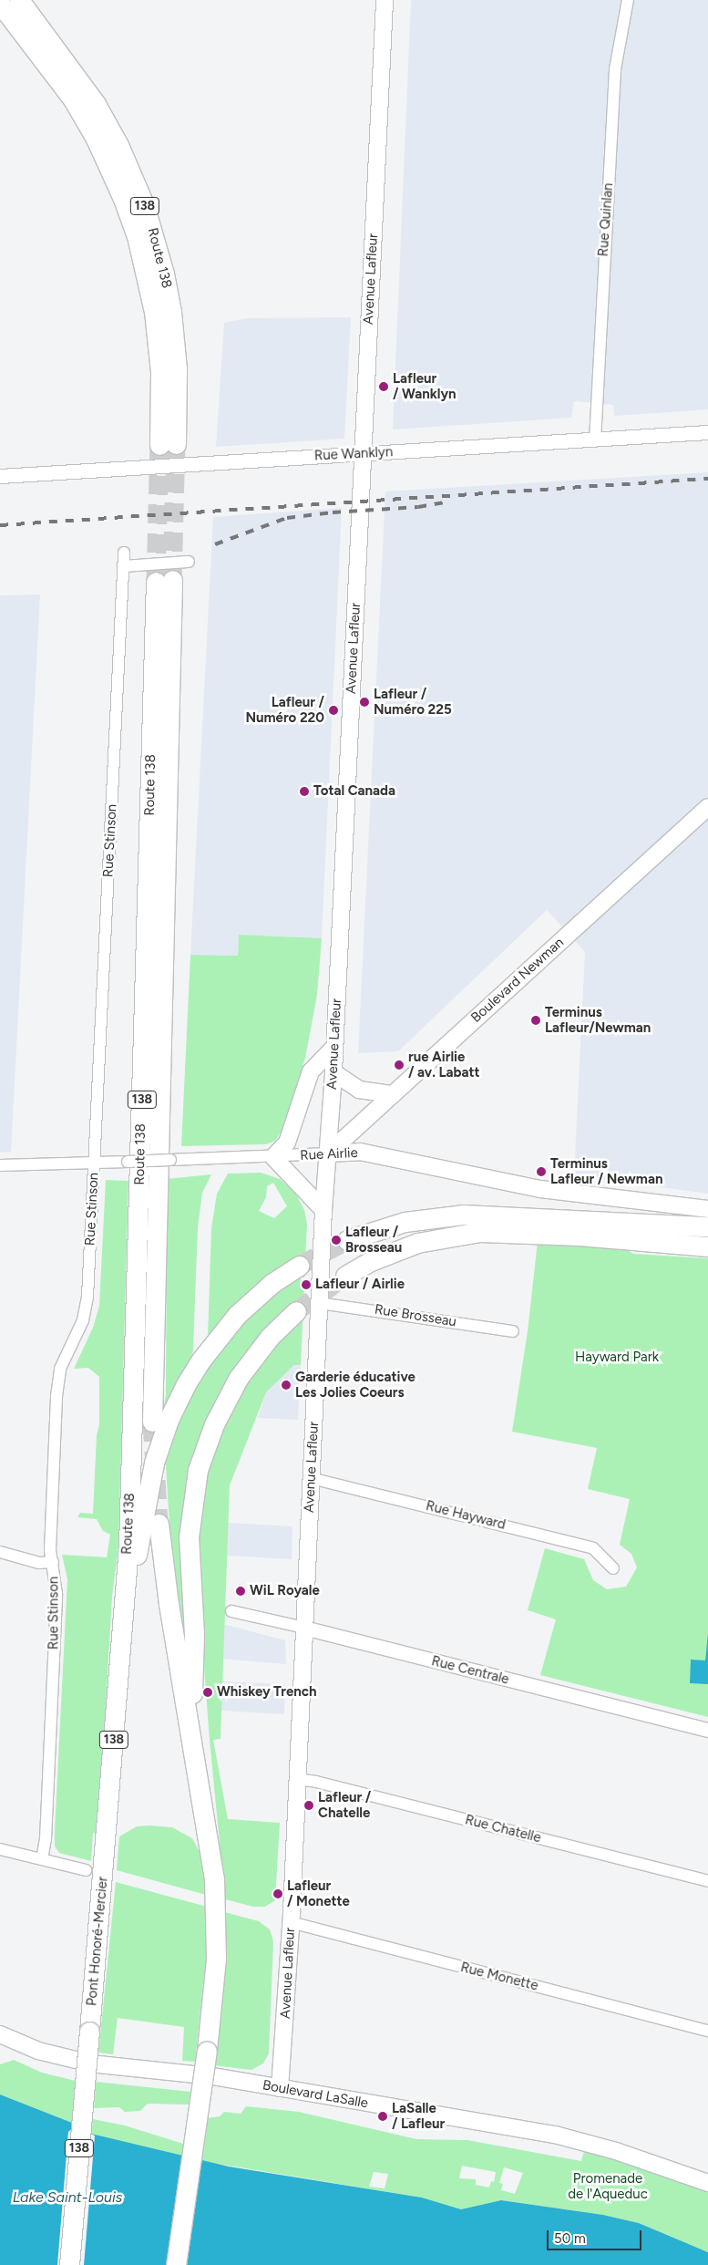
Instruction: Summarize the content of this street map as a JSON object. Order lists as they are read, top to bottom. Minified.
{"streets":{"highway":["138","Route 138","Pont Honoré-Mercier"],"main road":["Avenue Lafleur","Boulevard Newman","Rue Airlie","Boulevard LaSalle"],"street":["Rue Quinlan","Rue Wanklyn","Rue Stinson","Rue Brosseau","Rue Hayward","Rue Centrale","Rue Chatelle","Rue Monette"]},"crossings":[["Rue Quinlan","Rue Wanklyn"],["Route 138","Pont Honoré-Mercier"],["Avenue Lafleur","Rue Wanklyn"],["Avenue Lafleur","Boulevard Newman"],["Avenue Lafleur","Rue Airlie"],["Avenue Lafleur","Rue Brosseau"],["Avenue Lafleur","Rue Hayward"],["Avenue Lafleur","Rue Centrale"],["Avenue Lafleur","Rue Chatelle"],["Avenue Lafleur","Rue Monette"],["Avenue Lafleur","Boulevard LaSalle"],["Rue Stinson","Rue Airlie"],["Boulevard Newman","Rue Airlie"]],"water":["Lake Saint-Louis"],"parks":["Hayward Park","Promenade de l'Aqueduc"],"places":["Lafleur / Wanklyn","Lafleur / Numéro 225","Lafleur / Numéro 220","Total Canada","Terminus Lafleur/Newman","rue Airlie / av. Labatt","Terminus Lafleur / Newman","Lafleur / Brosseau","Lafleur / Airlie","Garderie éducative Les Jolies Coeurs","WiL Royale","Whiskey Trench","Lafleur / Chatelle","Lafleur / Monette","LaSalle / Lafleur"],"scale_bar":"50 m"}
